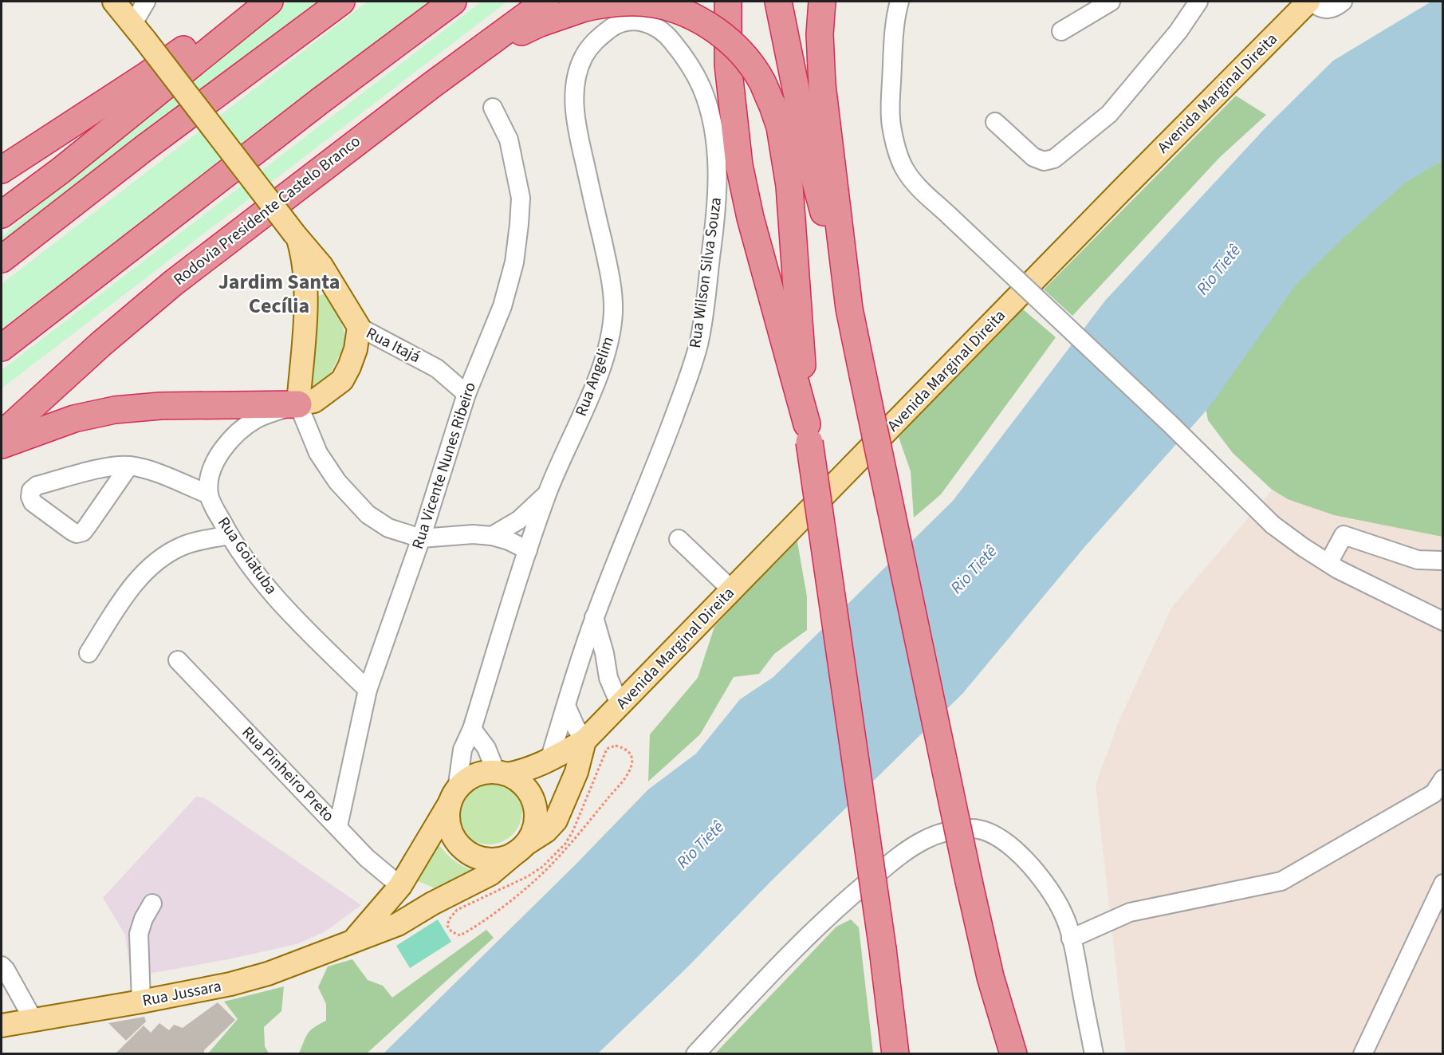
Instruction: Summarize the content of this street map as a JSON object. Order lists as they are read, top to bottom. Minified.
{"streets":{"highway":["Rodovia Presidente Castelo Branco"],"main road":["Avenida Marginal Direita","Rua Itajá","Rua Jussara"],"street":["Rua Wilson Silva Souza","Rua Angelim","Rua Vicente Nunes Ribeiro","Rua Goiatuba","Rua Pinheiro Preto"]},"crossings":[["Avenida Marginal Direita","Rua Wilson Silva Souza"],["Avenida Marginal Direita","Rua Angelim"],["Avenida Marginal Direita","Rua Jussara"],["Rua Wilson Silva Souza","Rua Angelim"],["Rua Itajá","Rua Vicente Nunes Ribeiro"],["Rua Angelim","Rua Jussara"],["Rua Vicente Nunes Ribeiro","Rua Goiatuba"],["Rua Vicente Nunes Ribeiro","Rua Pinheiro Preto"],["Rua Pinheiro Preto","Rua Jussara"]],"districts":["Jardim Santa Cecília"],"water":["Rio Tietê"]}
